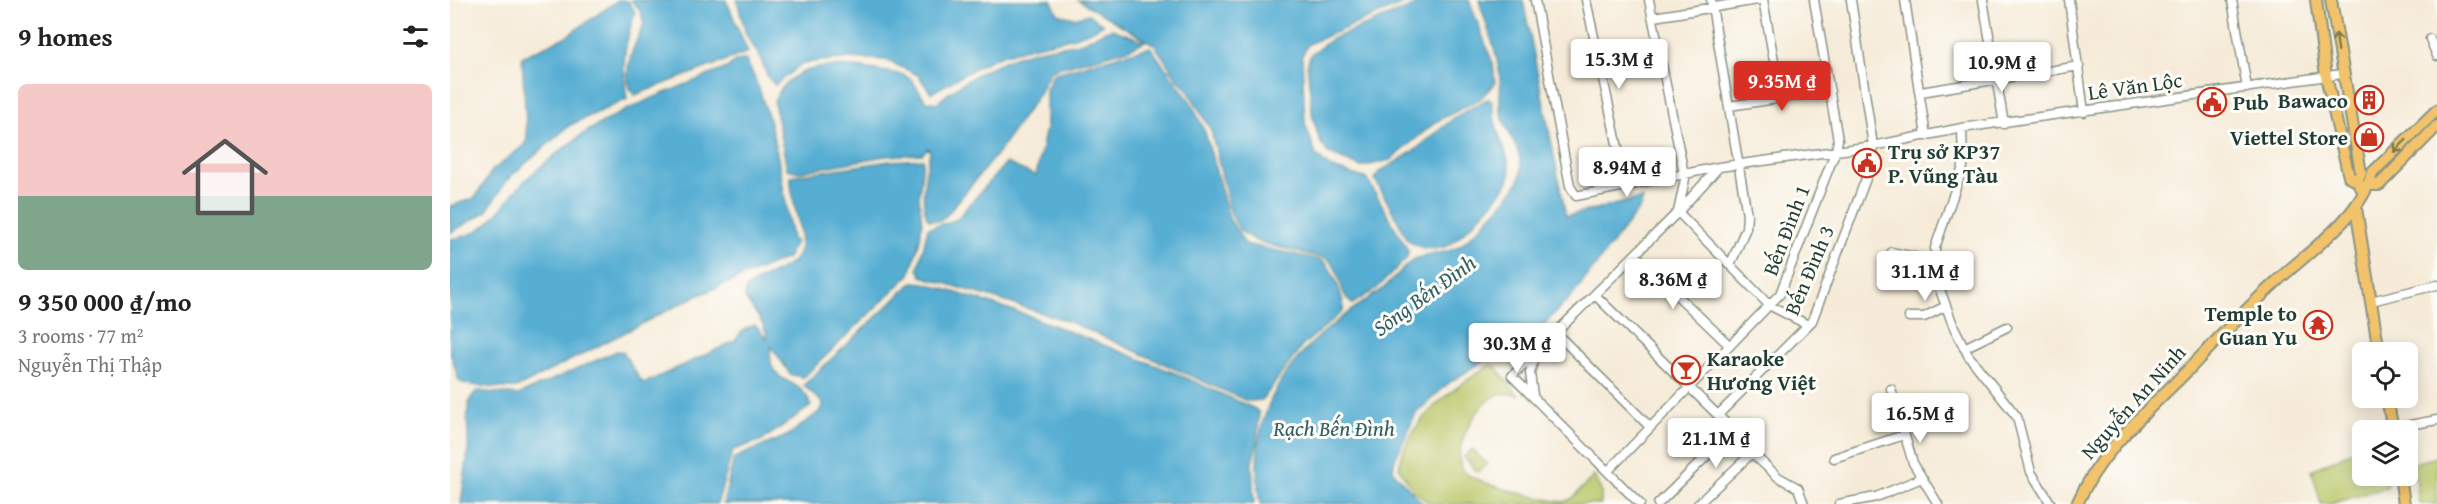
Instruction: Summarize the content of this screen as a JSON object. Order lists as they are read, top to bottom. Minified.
{"streets":{"main road":["Nguyễn An Ninh"],"street":["Lê Văn Lộc","Bến Đình 1","Bến Đình 3"]},"crossings":[["Lê Văn Lộc","Bến Đình 1"],["Lê Văn Lộc","Bến Đình 3"]],"water":["Sông Bến Đình","Rạch Bến Đình"],"places":{"building":["Bawaco"],"public building":["Pub","Trụ sở KP37 P. Vũng Tàu"],"shop":["Viettel Store"],"temple":["Temple to Guan Yu"],"bar":["Karaoke Hương Việt"]},"page":{"heading":"9 homes","price":["15.3M ₫","10.9M ₫","9.35M ₫","8.94M ₫","31.1M ₫","8.36M ₫","30.3M ₫","16.5M ₫","21.1M ₫"],"list":[{"name":"9 350 000 ₫/mo","note":"3 rooms · 77 m² · Nguyễn Thị Thập"}]}}
